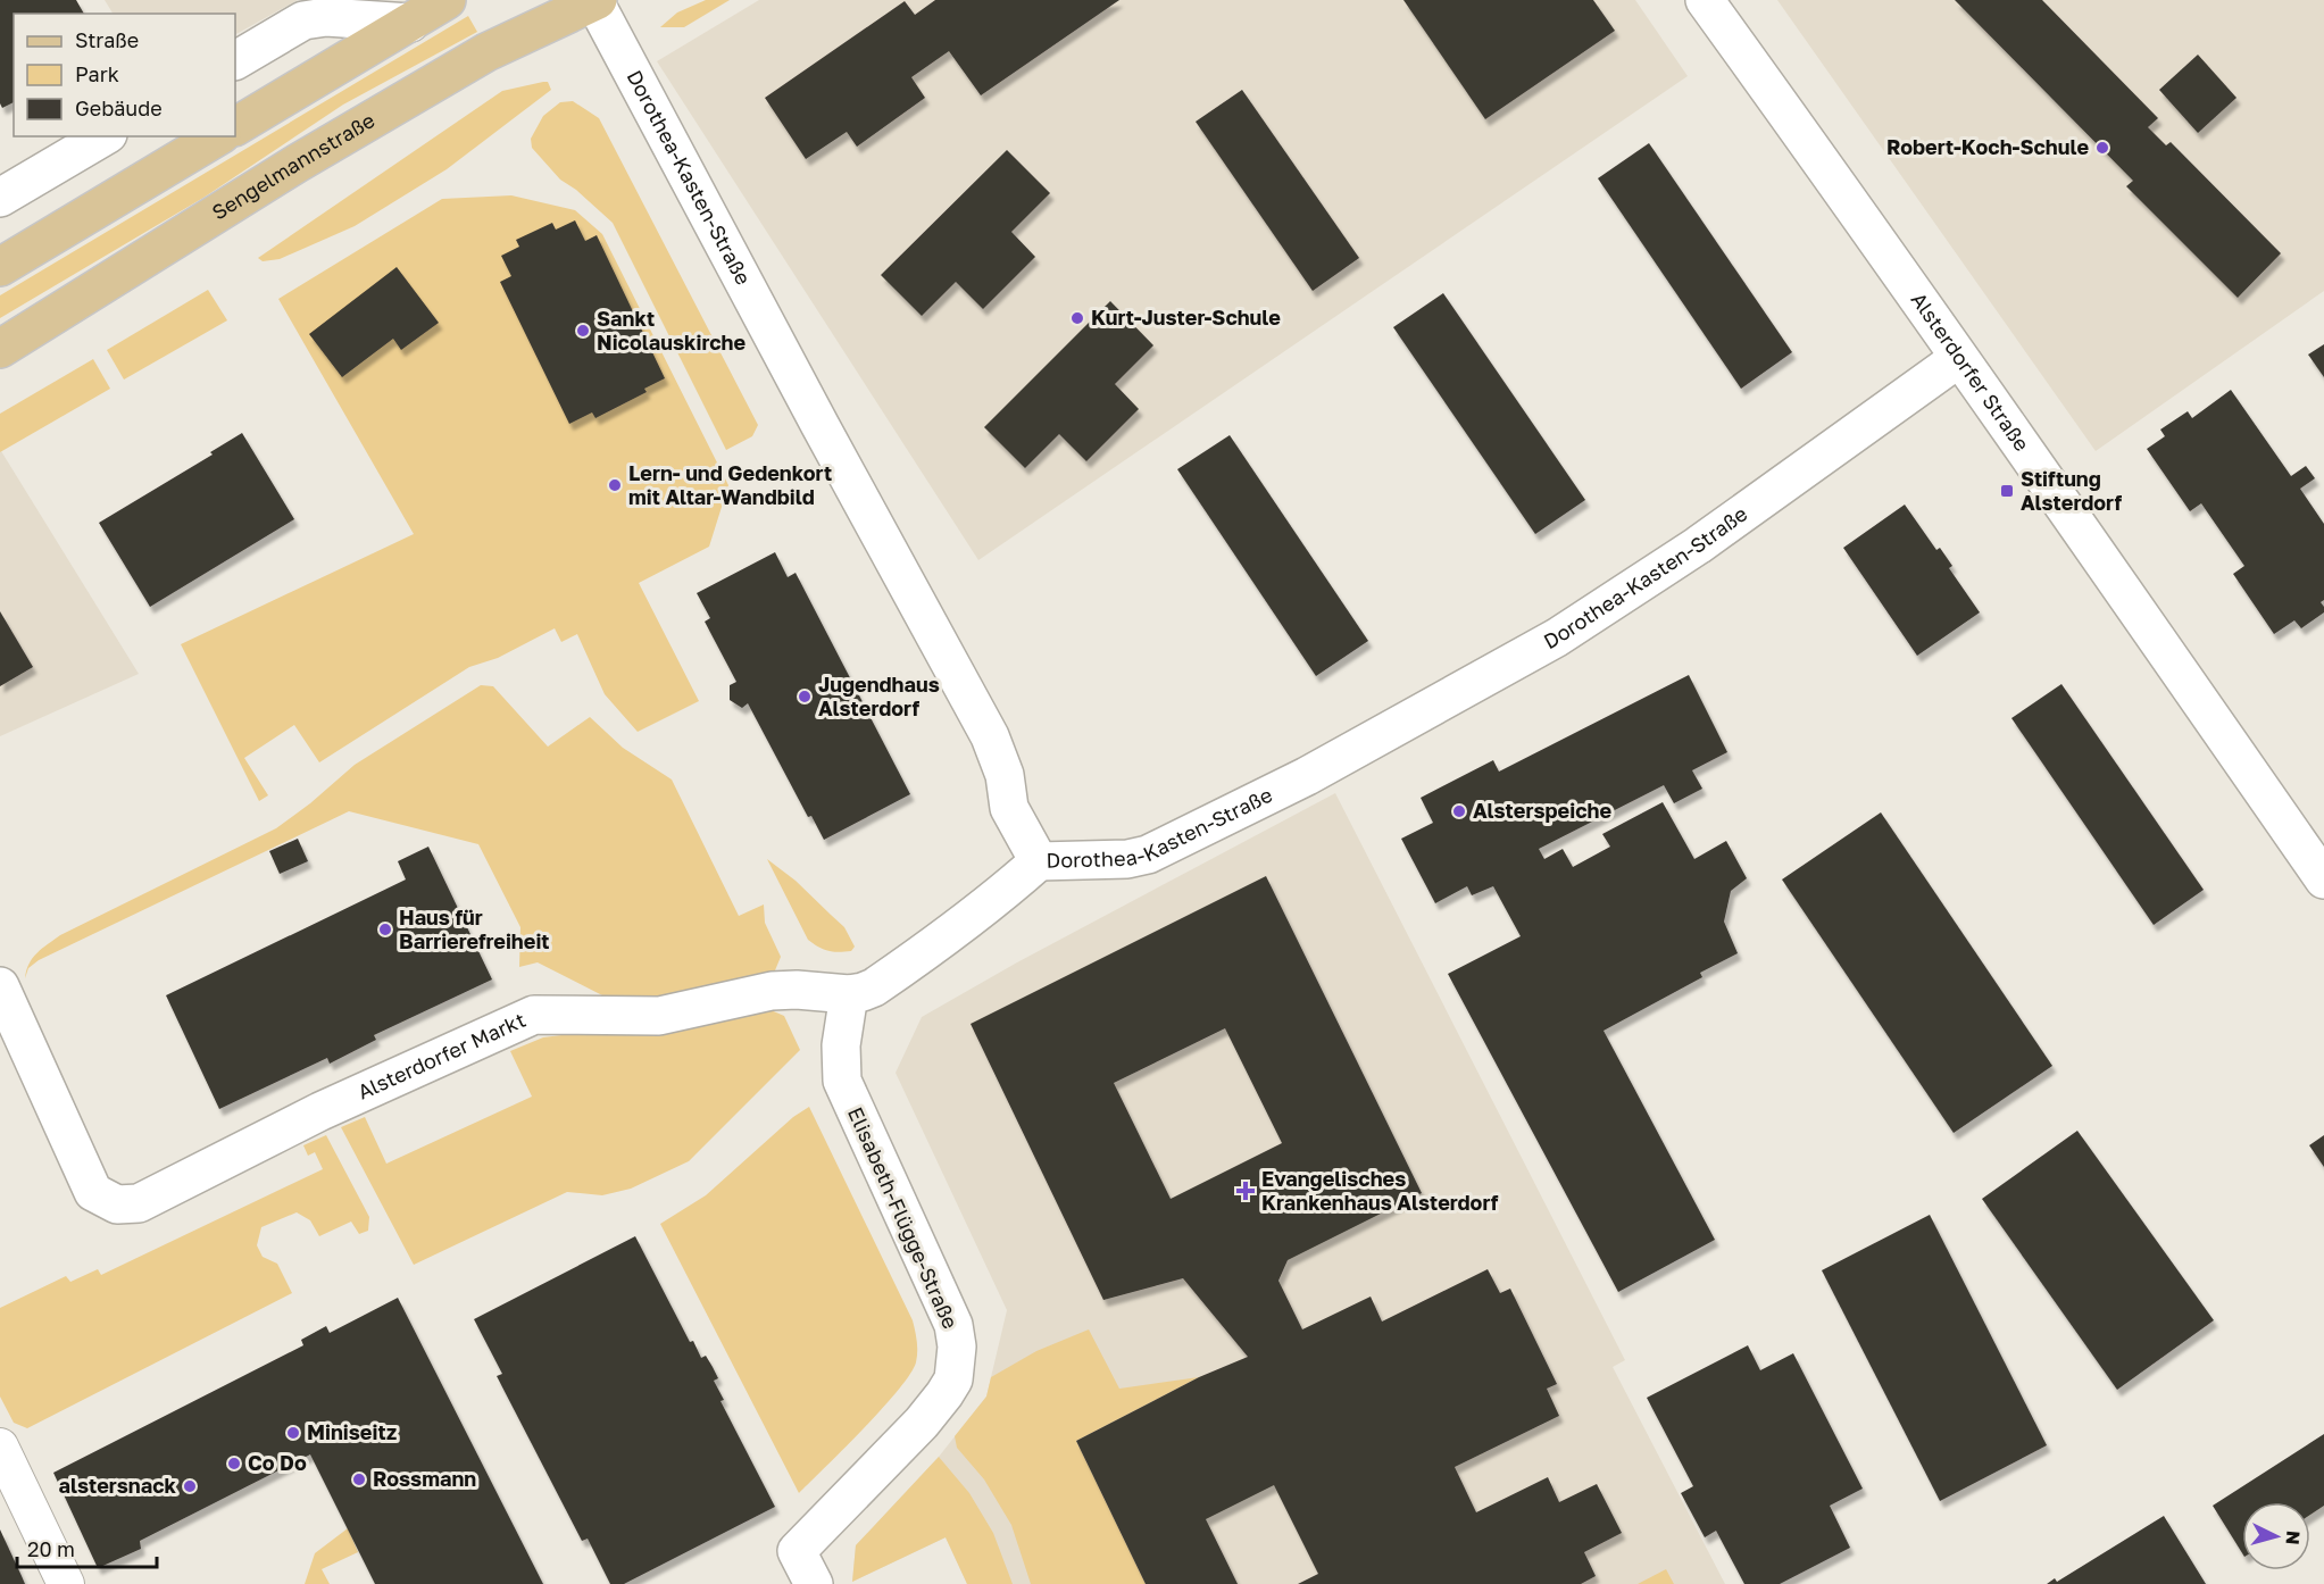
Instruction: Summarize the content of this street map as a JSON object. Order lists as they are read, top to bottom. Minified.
{"streets":{"main road":["Sengelmannstraße"],"street":["Dorothea-Kasten-Straße","Alsterdorfer Straße","Alsterdorfer Markt","Elisabeth-Flügge-Straße"]},"crossings":[["Sengelmannstraße","Dorothea-Kasten-Straße"],["Dorothea-Kasten-Straße","Alsterdorfer Straße"],["Dorothea-Kasten-Straße","Alsterdorfer Markt"],["Alsterdorfer Markt","Elisabeth-Flügge-Straße"]],"places":{"other":["Robert-Koch-Schule","Kurt-Juster-Schule","Sankt Nicolauskirche","Lern- und Gedenkort mit Altar-Wandbild","Jugendhaus Alsterdorf","Alsterspeiche","Haus für Barrierefreiheit","Miniseitz","Co Do","Rossmann","alstersnack"],"transit":["Stiftung Alsterdorf"],"health":["Evangelisches Krankenhaus Alsterdorf"]},"legend":["Straße","Park","Gebäude"],"scale_bar":"20 m","north":"right"}
